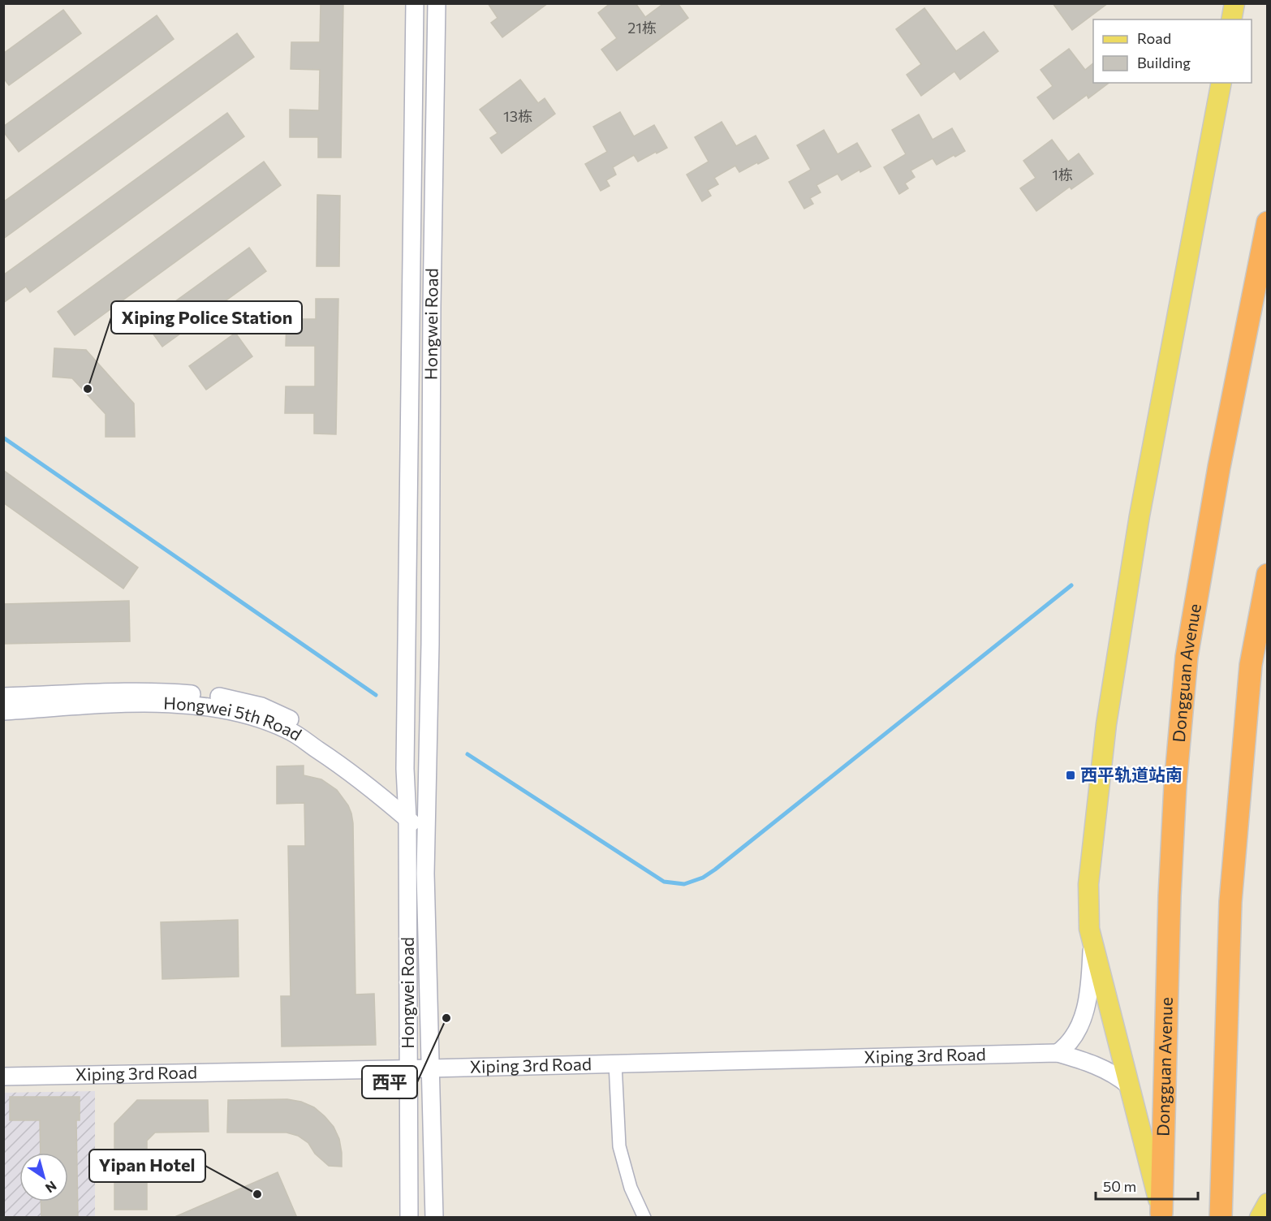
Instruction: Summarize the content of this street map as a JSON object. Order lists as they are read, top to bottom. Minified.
{"streets":{"highway":["Dongguan Avenue"],"street":["Hongwei Road","Hongwei 5th Road","Xiping 3rd Road"]},"crossings":[["Hongwei Road","Hongwei 5th Road"],["Hongwei Road","Xiping 3rd Road"]],"places":{"other":["Xiping Police Station","西平","Yipan Hotel"],"transit":["西平轨道站南"]},"house_numbers":["21栋","13栋","1栋"],"legend":["Road","Building"],"scale_bar":"50 m","north":"bottom right"}
